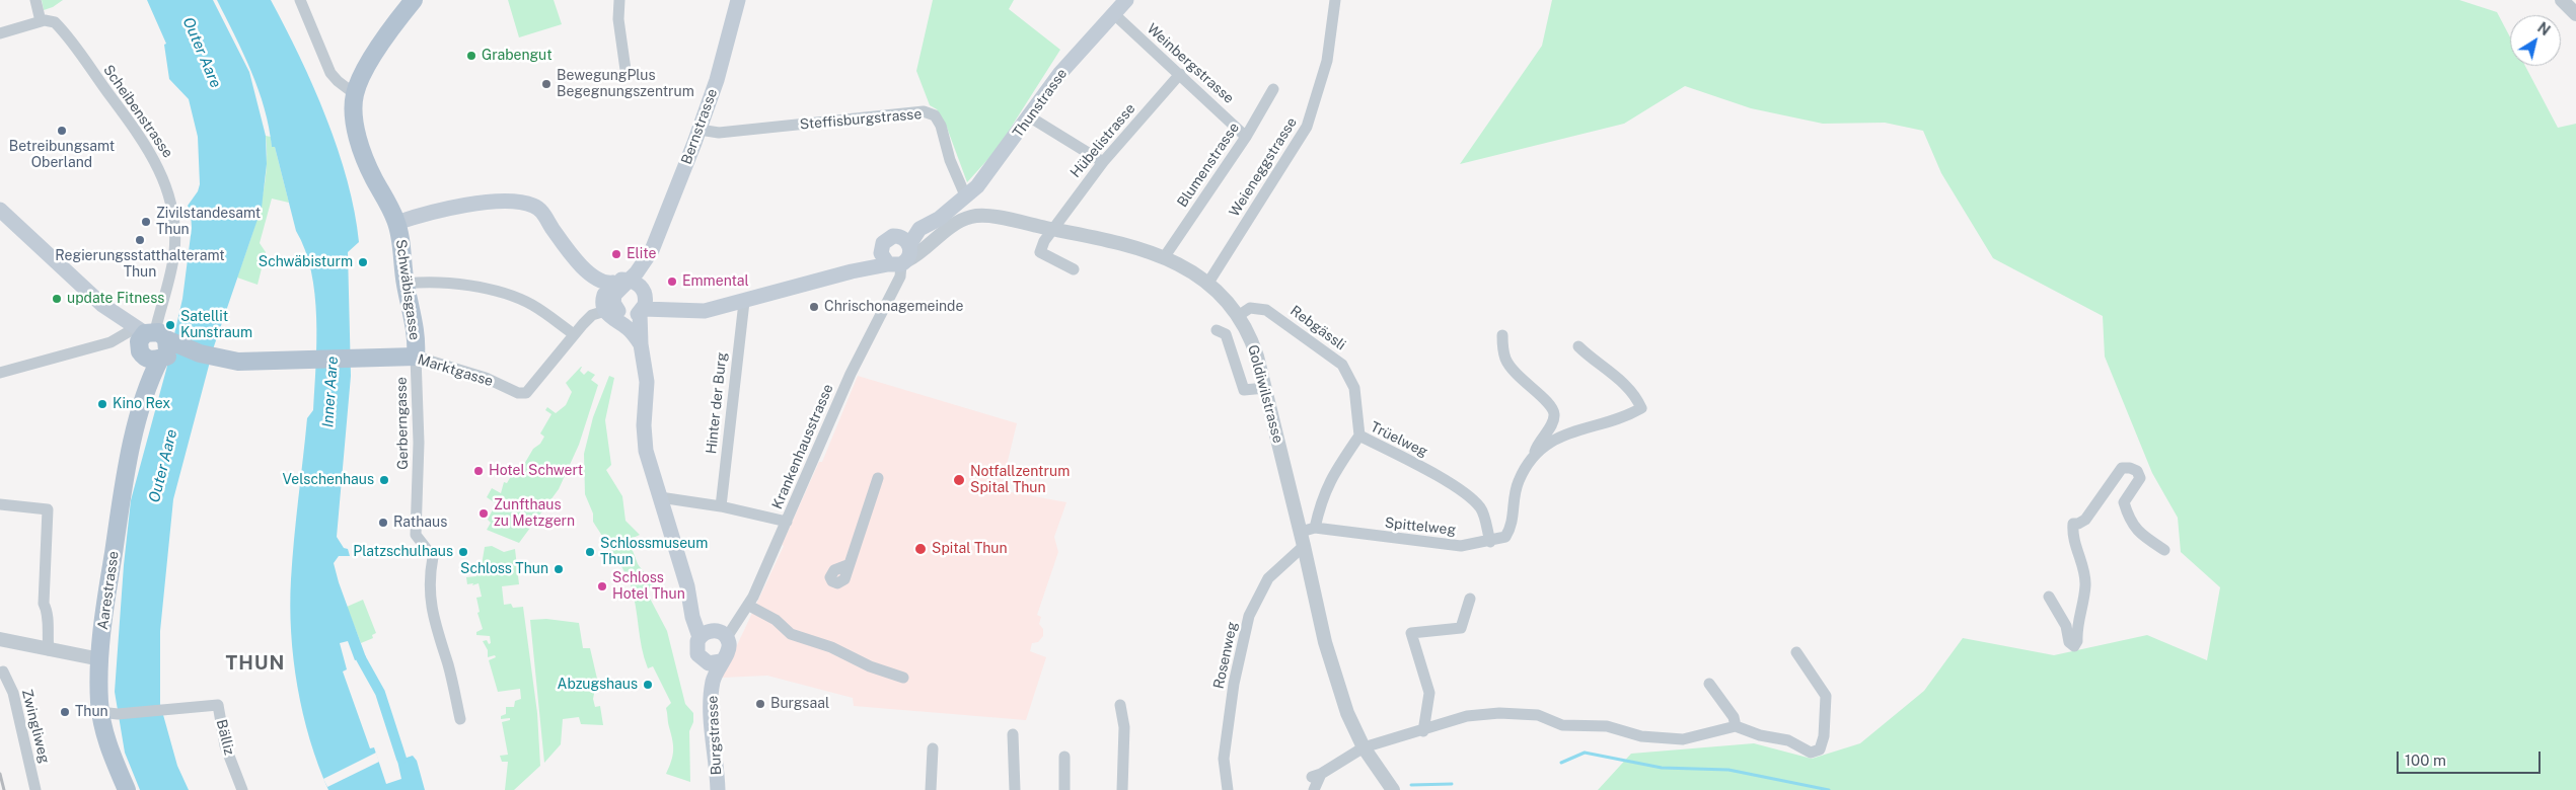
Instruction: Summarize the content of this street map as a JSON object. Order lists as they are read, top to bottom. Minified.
{"streets":{"main road":["Thunstrasse","Bernstrasse","Schwäbisgasse","Marktgasse","Aarestrasse","Burgstrasse"],"street":["Weinbergstrasse","Scheibenstrasse","Steffisburgstrasse","Hübelistrasse","Blumenstrasse","Weieneggstrasse","Rebgässli","Goldiwilstrasse","Hinter der Burg","Gerberngasse","Trüelweg","Krankenhausstrasse","Spittelweg","Rosenweg","Zwingliweg","Bälliz"]},"crossings":[["Weinbergstrasse","Thunstrasse"],["Weinbergstrasse","Hübelistrasse"],["Weinbergstrasse","Blumenstrasse"],["Thunstrasse","Steffisburgstrasse"],["Thunstrasse","Goldiwilstrasse"],["Thunstrasse","Krankenhausstrasse"],["Scheibenstrasse","Marktgasse"],["Scheibenstrasse","Aarestrasse"],["Steffisburgstrasse","Bernstrasse"],["Hübelistrasse","Goldiwilstrasse"],["Blumenstrasse","Goldiwilstrasse"],["Weieneggstrasse","Goldiwilstrasse"],["Schwäbisgasse","Marktgasse"],["Schwäbisgasse","Gerberngasse"],["Rebgässli","Goldiwilstrasse"],["Rebgässli","Trüelweg"],["Marktgasse","Gerberngasse"],["Marktgasse","Aarestrasse"],["Goldiwilstrasse","Krankenhausstrasse"],["Goldiwilstrasse","Spittelweg"],["Goldiwilstrasse","Rosenweg"],["Trüelweg","Spittelweg"],["Krankenhausstrasse","Burgstrasse"],["Aarestrasse","Bälliz"]],"districts":["THUN"],"water":["Outer Aare","Inner Aare"],"places":["Grabengut","BewegungPlus Begegnungszentrum","Betreibungsamt Oberland","Zivilstandesamt Thun","Regierungsstatthalteramt Thun","Elite","Schwäbisturm","Emmental","update Fitness","Chrischonagemeinde","Satellit Kunstraum","Kino Rex","Hotel Schwert","Velschenhaus","Notfallzentrum Spital Thun","Zunfthaus zu Metzgern","Rathaus","Spital Thun","Platzschulhaus","Schlossmuseum Thun","Schloss Thun","Schloss Hotel Thun","Abzugshaus","Burgsaal","Thun"],"scale_bar":"100 m","north":"top right"}
